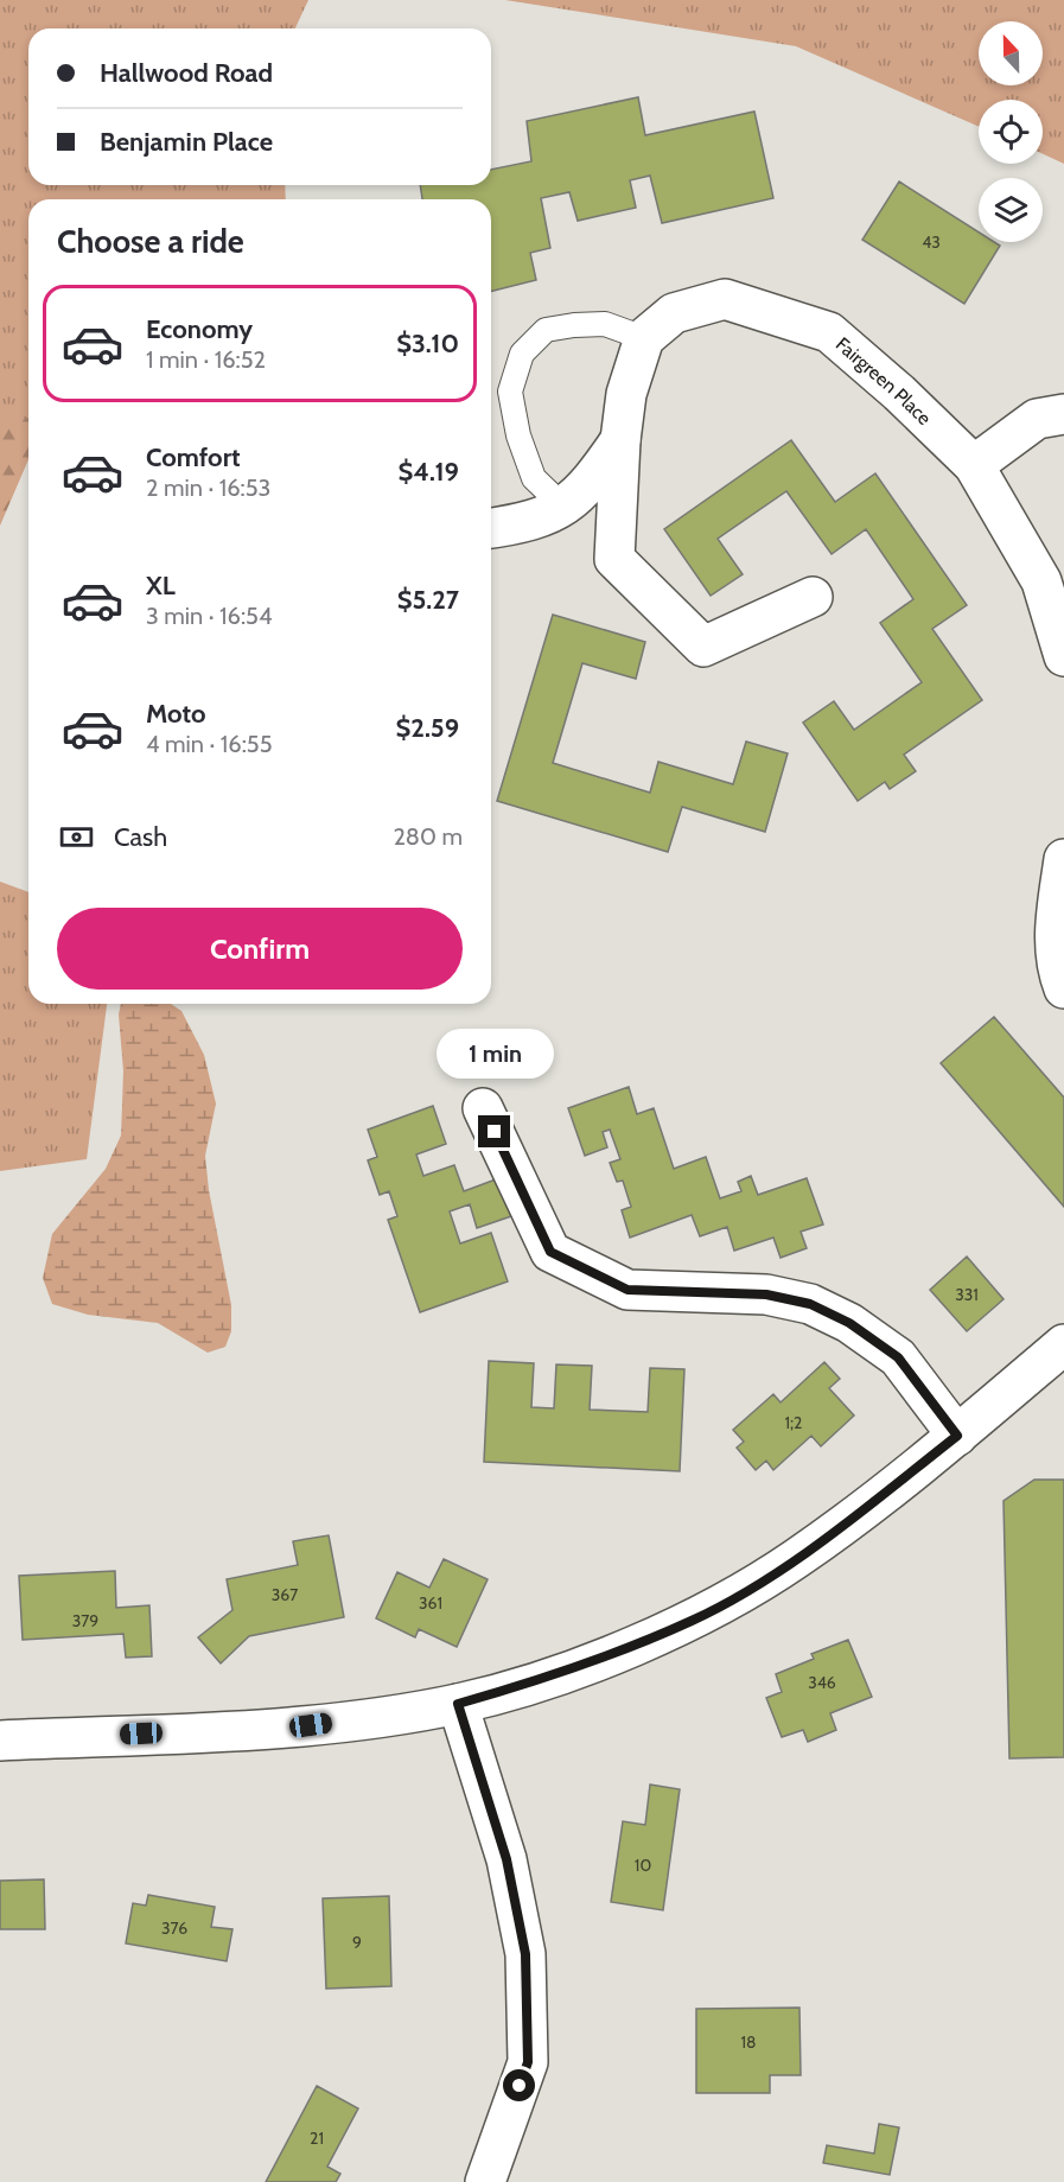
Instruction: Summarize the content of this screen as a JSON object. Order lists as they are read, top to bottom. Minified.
{"streets":{"street":["Fairgreen Place"]},"house_numbers":["43","331","1;2","367","361","379","346","10","376","9","18","21"],"north":"top","page":{"banner":["Hallwood Road","Benjamin Place"],"heading":"Choose a ride","list":[{"name":"Economy","note":"1 min · 16:52","value":"$3.10"},{"name":"Comfort","note":"2 min · 16:53","value":"$4.19"},{"name":"XL","note":"3 min · 16:54","value":"$5.27"},{"name":"Moto","note":"4 min · 16:55","value":"$2.59"}],"pay":["Cash","280 m"],"buttons":"Confirm","bubble":"1 min"}}
